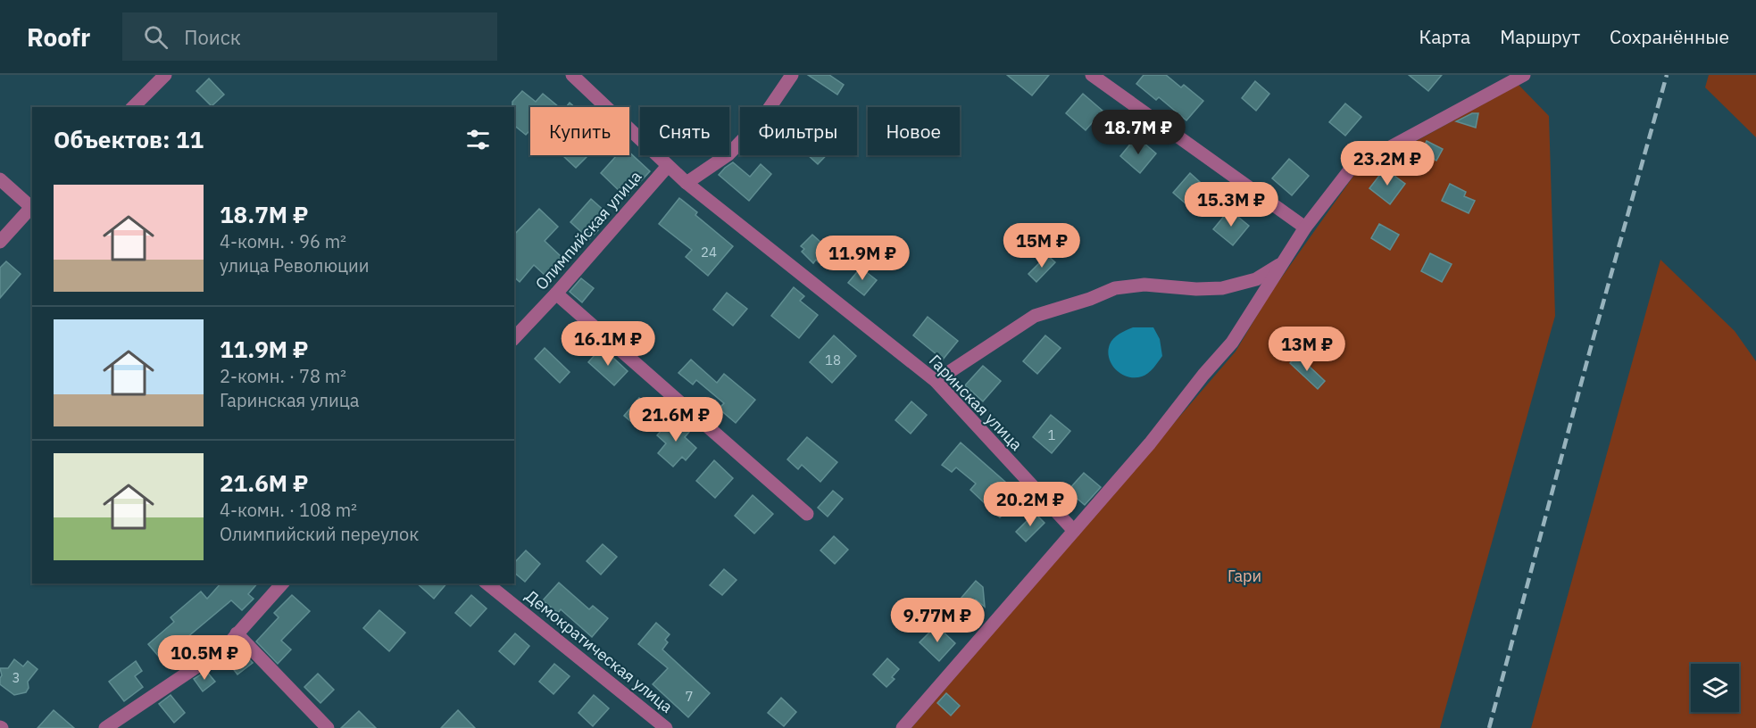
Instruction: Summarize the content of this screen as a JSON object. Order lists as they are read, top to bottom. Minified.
{"streets":{"street":["Олимпийская улица","Гаринская улица","Демократическая улица"]},"crossings":[["Олимпийская улица","Гаринская улица"]],"parks":["Гари"],"house_numbers":["24","18","1","3","7"],"page":{"header":"Roofr","search":"Поиск","nav":["Карта","Маршрут","Сохранённые"],"chip":["Купить","Снять","Фильтры","Новое"],"heading":"Объектов: 11","price":["18.7M ₽","23.2M ₽","15.3M ₽","15M ₽","11.9M ₽","16.1M ₽","13M ₽","21.6M ₽","20.2M ₽","9.77M ₽","10.5M ₽"],"list":[{"name":"18.7M ₽","note":"4-комн. · 96 m² · улица Революции"},{"name":"11.9M ₽","note":"2-комн. · 78 m² · Гаринская улица"},{"name":"21.6M ₽","note":"4-комн. · 108 m² · Олимпийский переулок"}]}}
